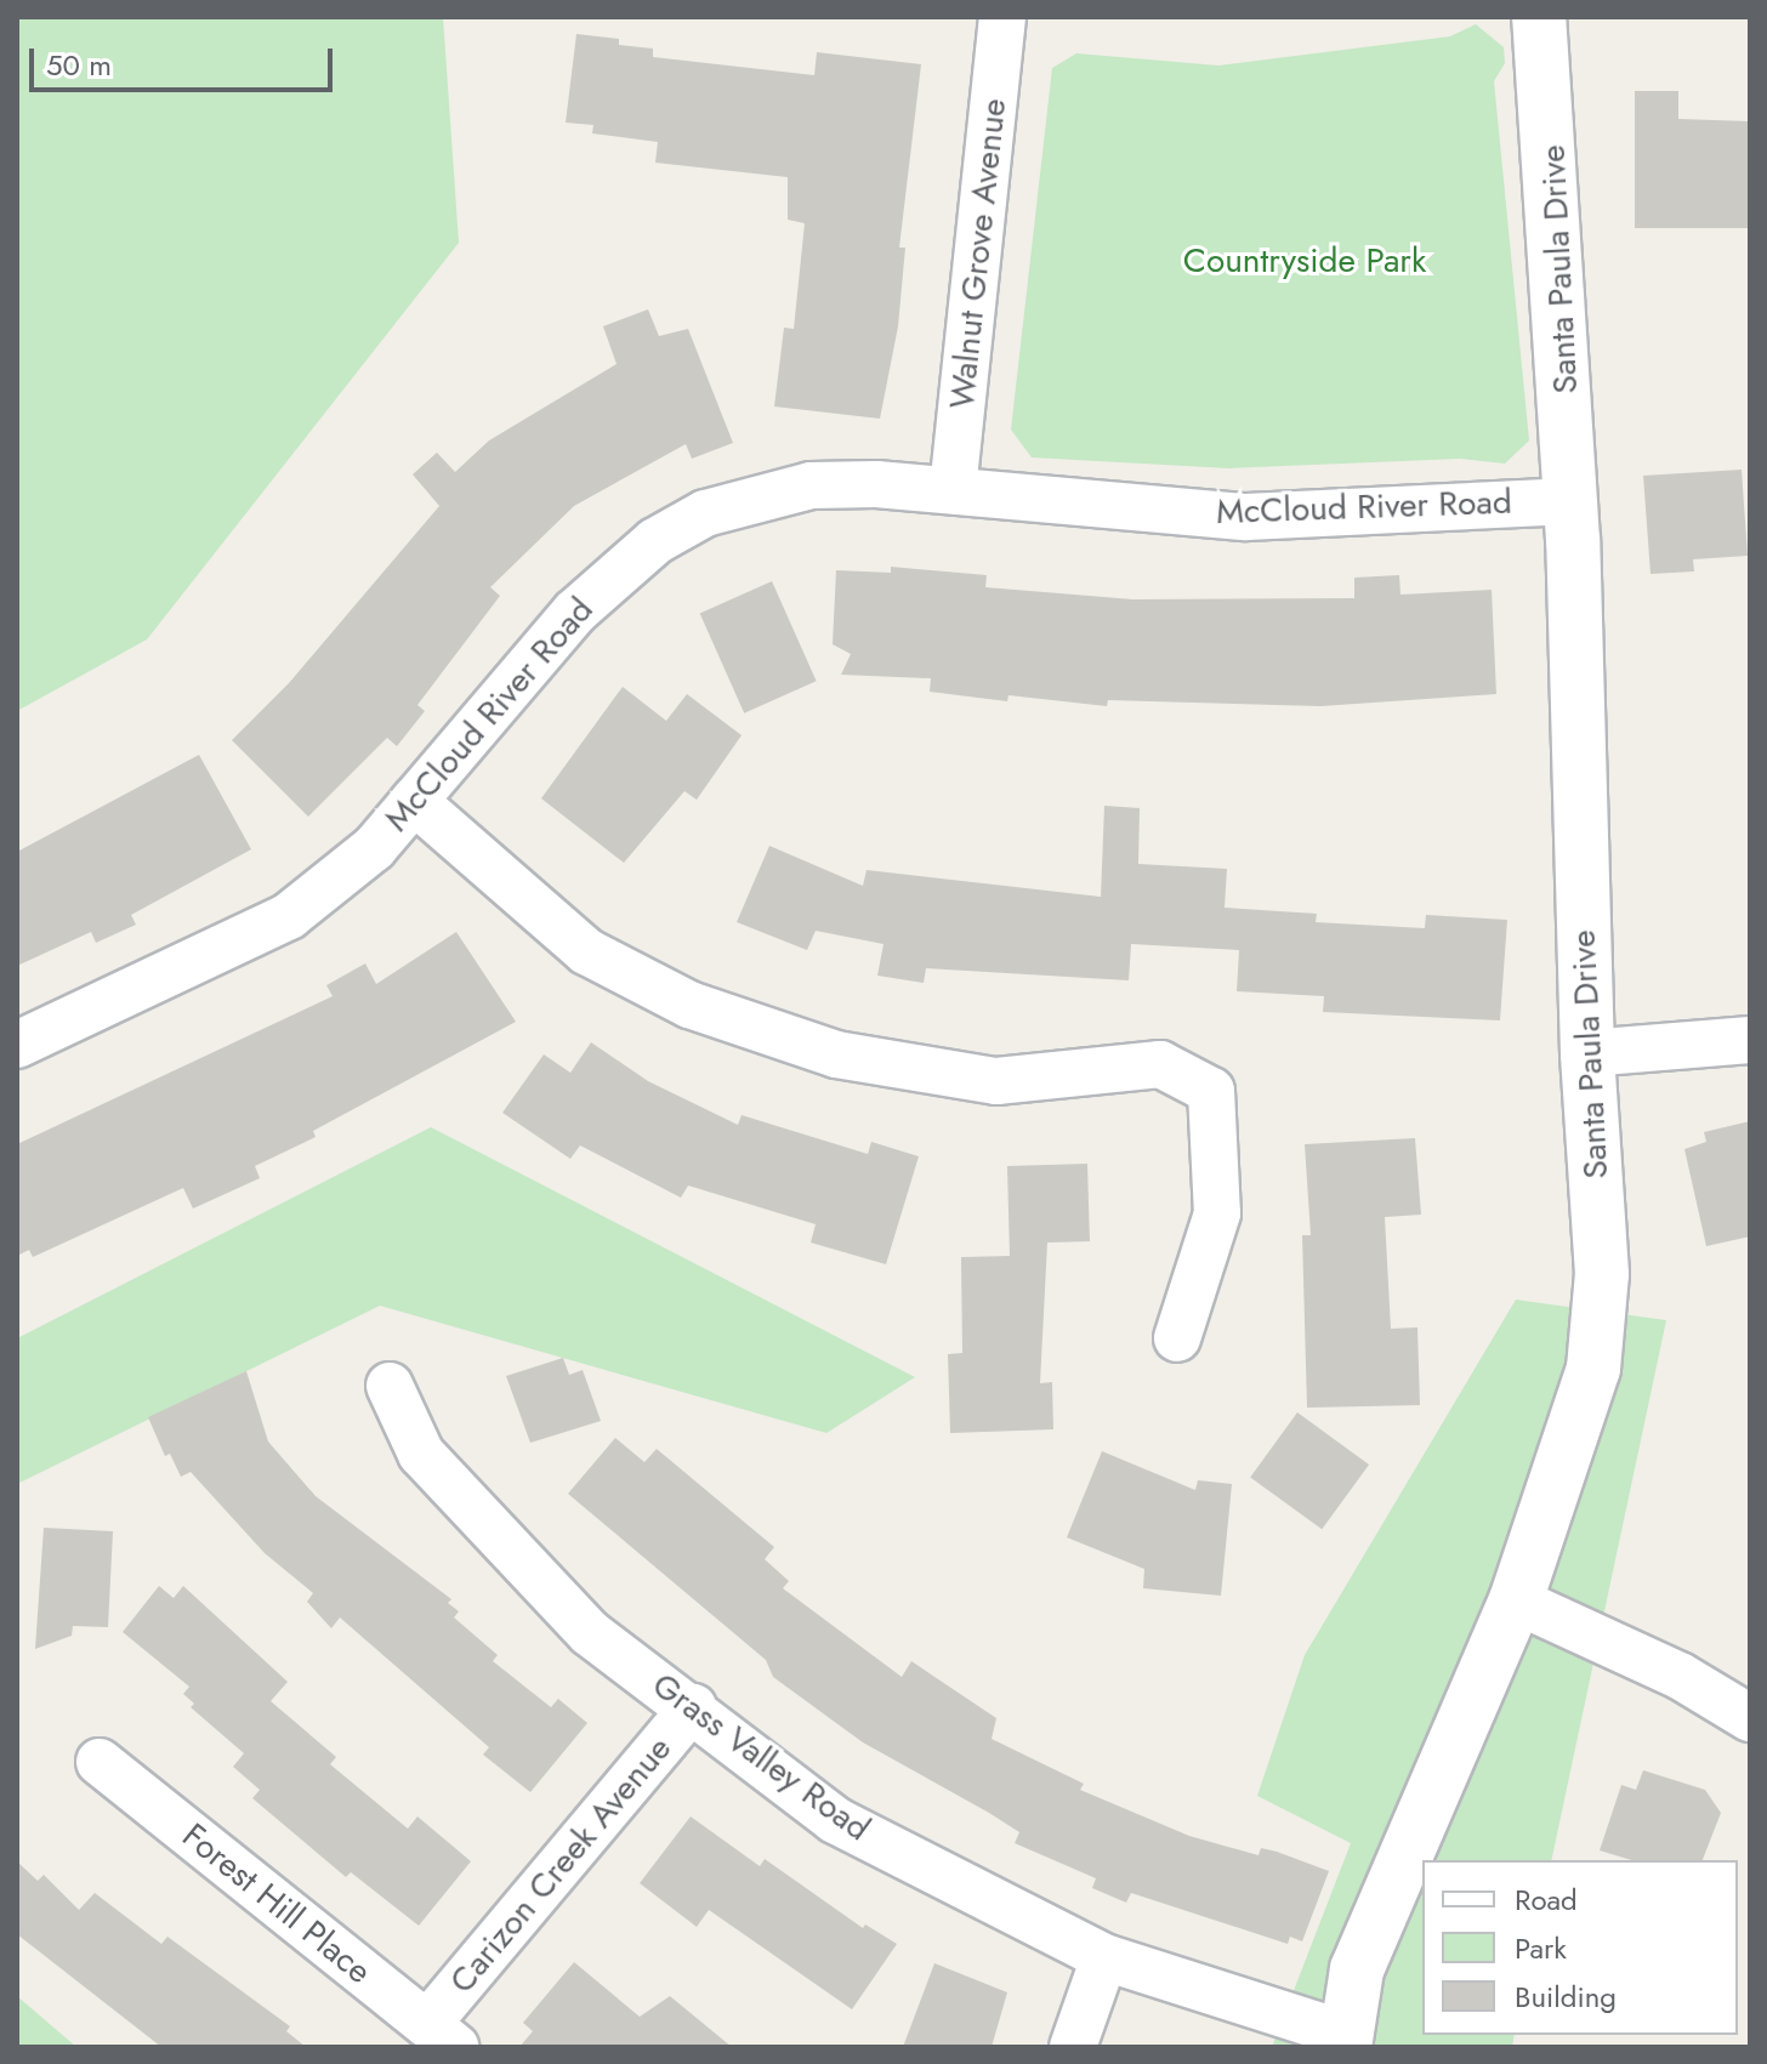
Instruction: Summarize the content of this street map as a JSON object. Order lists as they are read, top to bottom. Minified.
{"streets":{"street":["Walnut Grove Avenue","Santa Paula Drive","McCloud River Road","Grass Valley Road","Carizon Creek Avenue","Forest Hill Place"]},"crossings":[["Walnut Grove Avenue","McCloud River Road"],["Santa Paula Drive","McCloud River Road"],["Santa Paula Drive","Grass Valley Road"],["Grass Valley Road","Carizon Creek Avenue"],["Carizon Creek Avenue","Forest Hill Place"]],"parks":["Countryside Park"],"legend":["Road","Park","Building"],"scale_bar":"50 m"}
